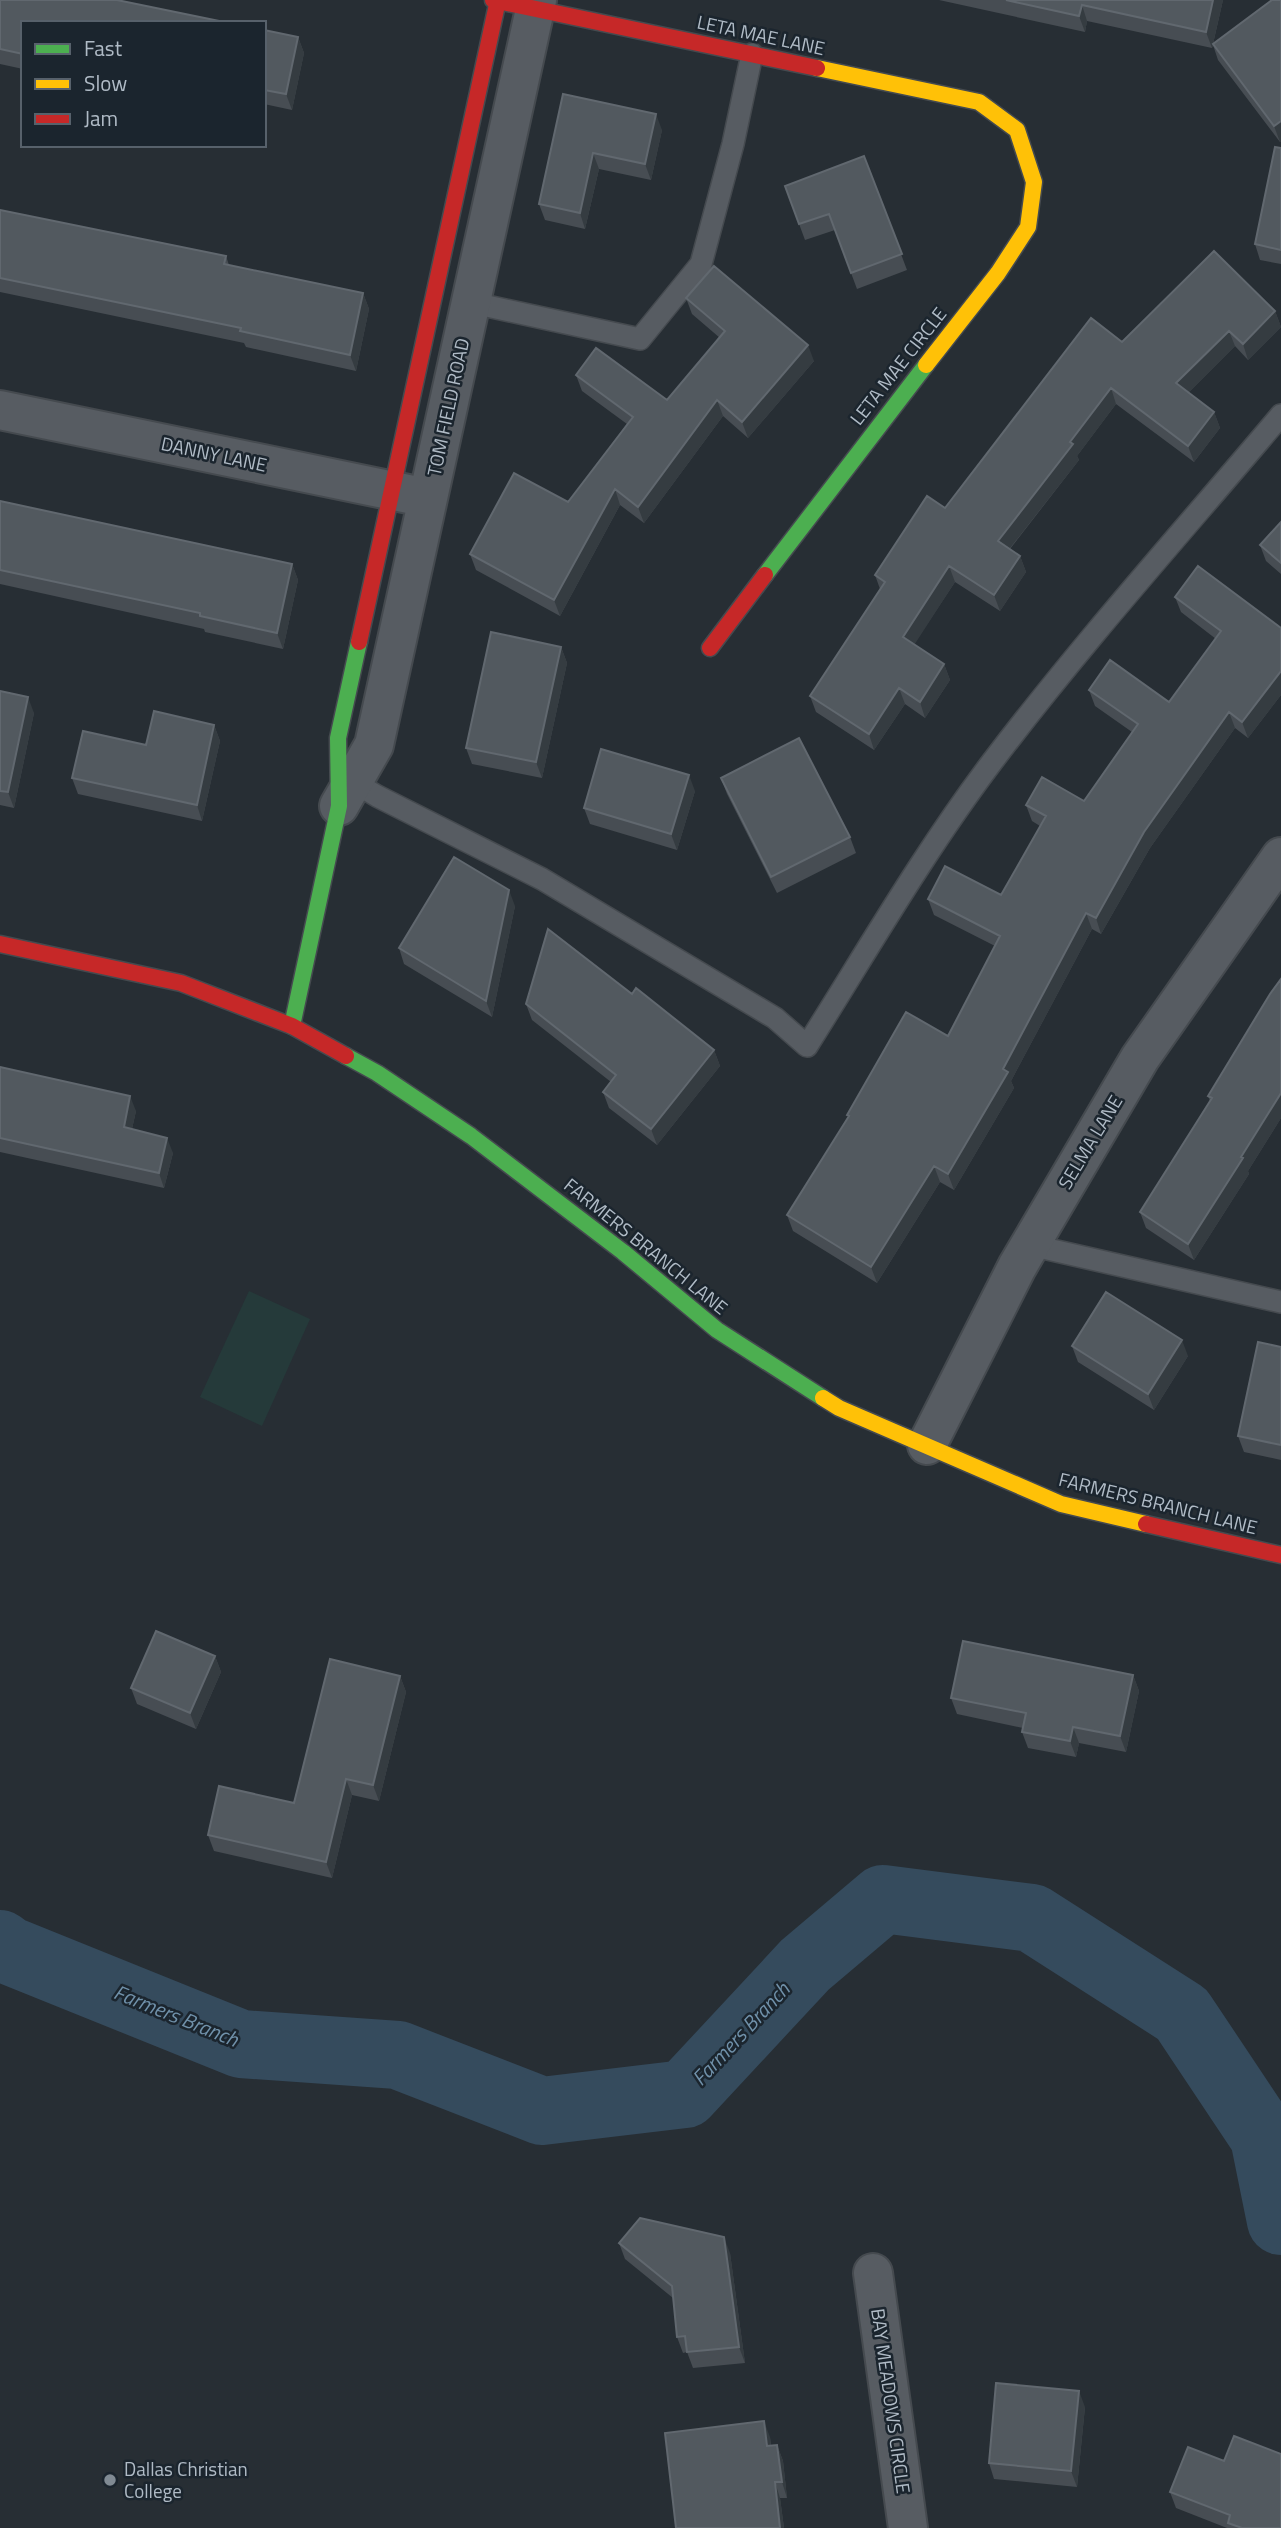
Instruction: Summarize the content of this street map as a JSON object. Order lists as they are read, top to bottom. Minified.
{"streets":{"street":["LETA MAE LANE","LETA MAE CIRCLE","TOM FIELD ROAD","DANNY LANE","SELMA LANE","FARMERS BRANCH LANE","BAY MEADOWS CIRCLE"]},"crossings":[["LETA MAE LANE","LETA MAE CIRCLE"],["LETA MAE LANE","TOM FIELD ROAD"],["TOM FIELD ROAD","DANNY LANE"],["TOM FIELD ROAD","FARMERS BRANCH LANE"],["SELMA LANE","FARMERS BRANCH LANE"]],"water":["Farmers Branch"],"places":["Dallas Christian College"],"legend":["Fast","Slow","Jam"]}
